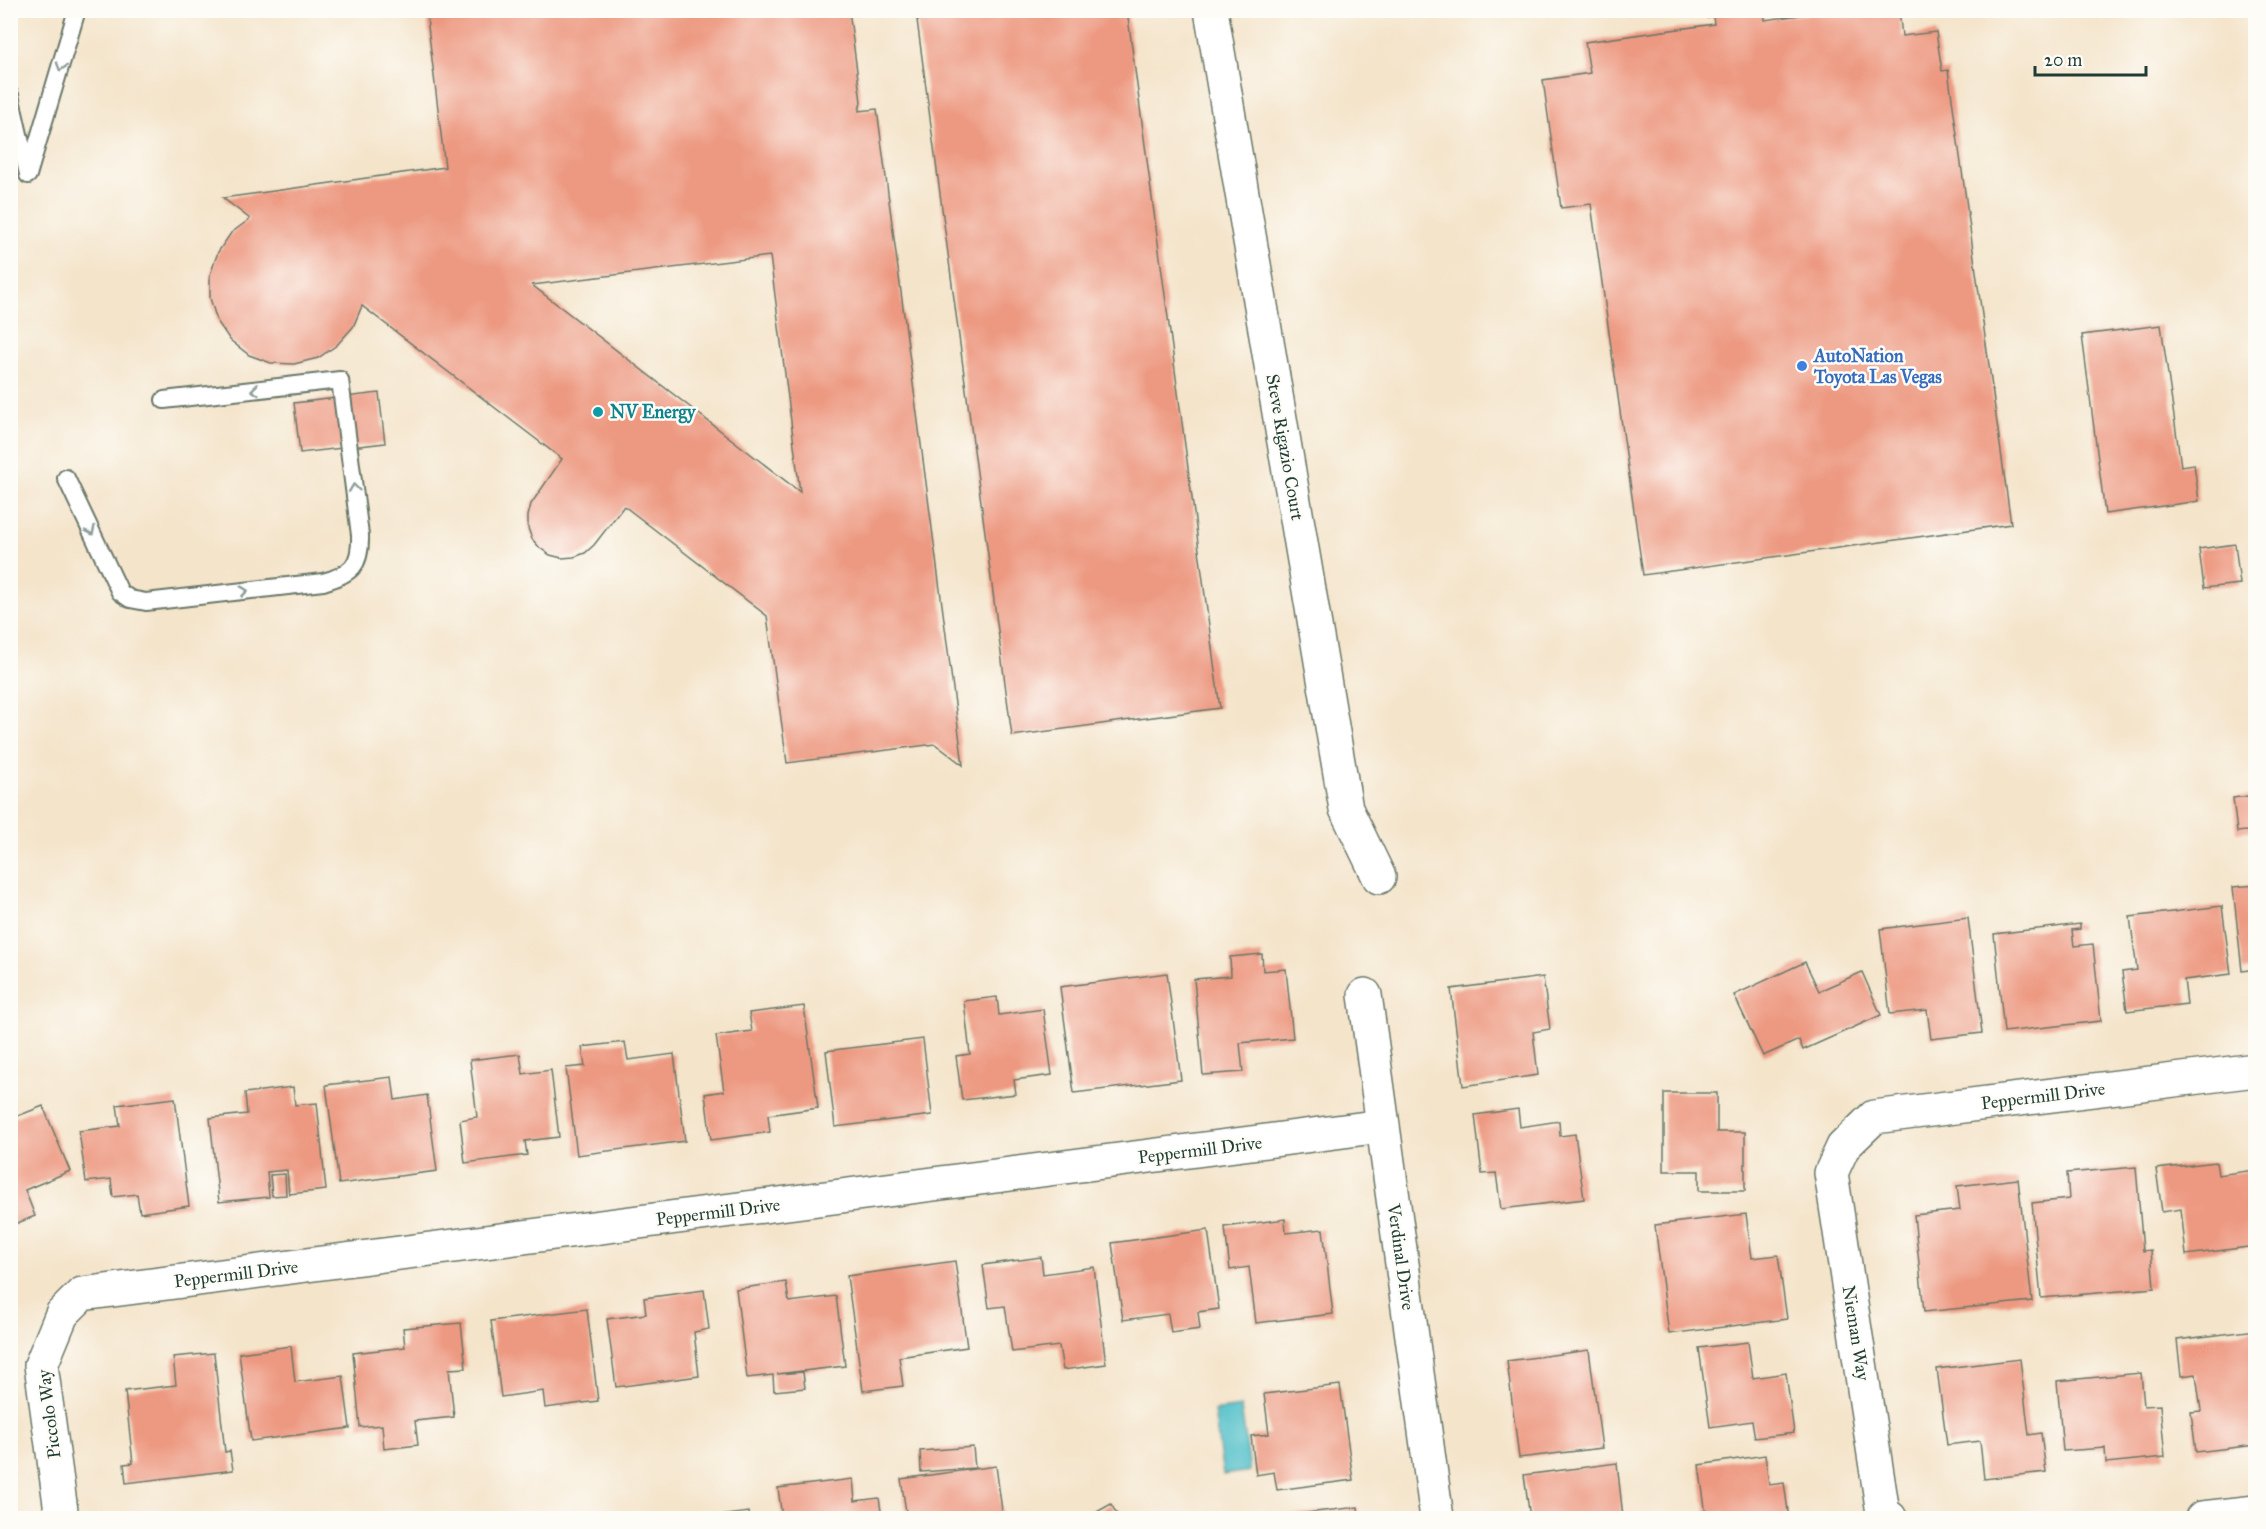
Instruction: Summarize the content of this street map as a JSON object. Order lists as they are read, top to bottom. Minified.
{"streets":{"street":["Steve Rigazio Court","Peppermill Drive","Verdinal Drive","Nieman Way","Piccolo Way"]},"crossings":[["Peppermill Drive","Verdinal Drive"],["Peppermill Drive","Nieman Way"],["Peppermill Drive","Piccolo Way"]],"places":["AutoNation Toyota Las Vegas","NV Energy"],"scale_bar":"20 m"}
